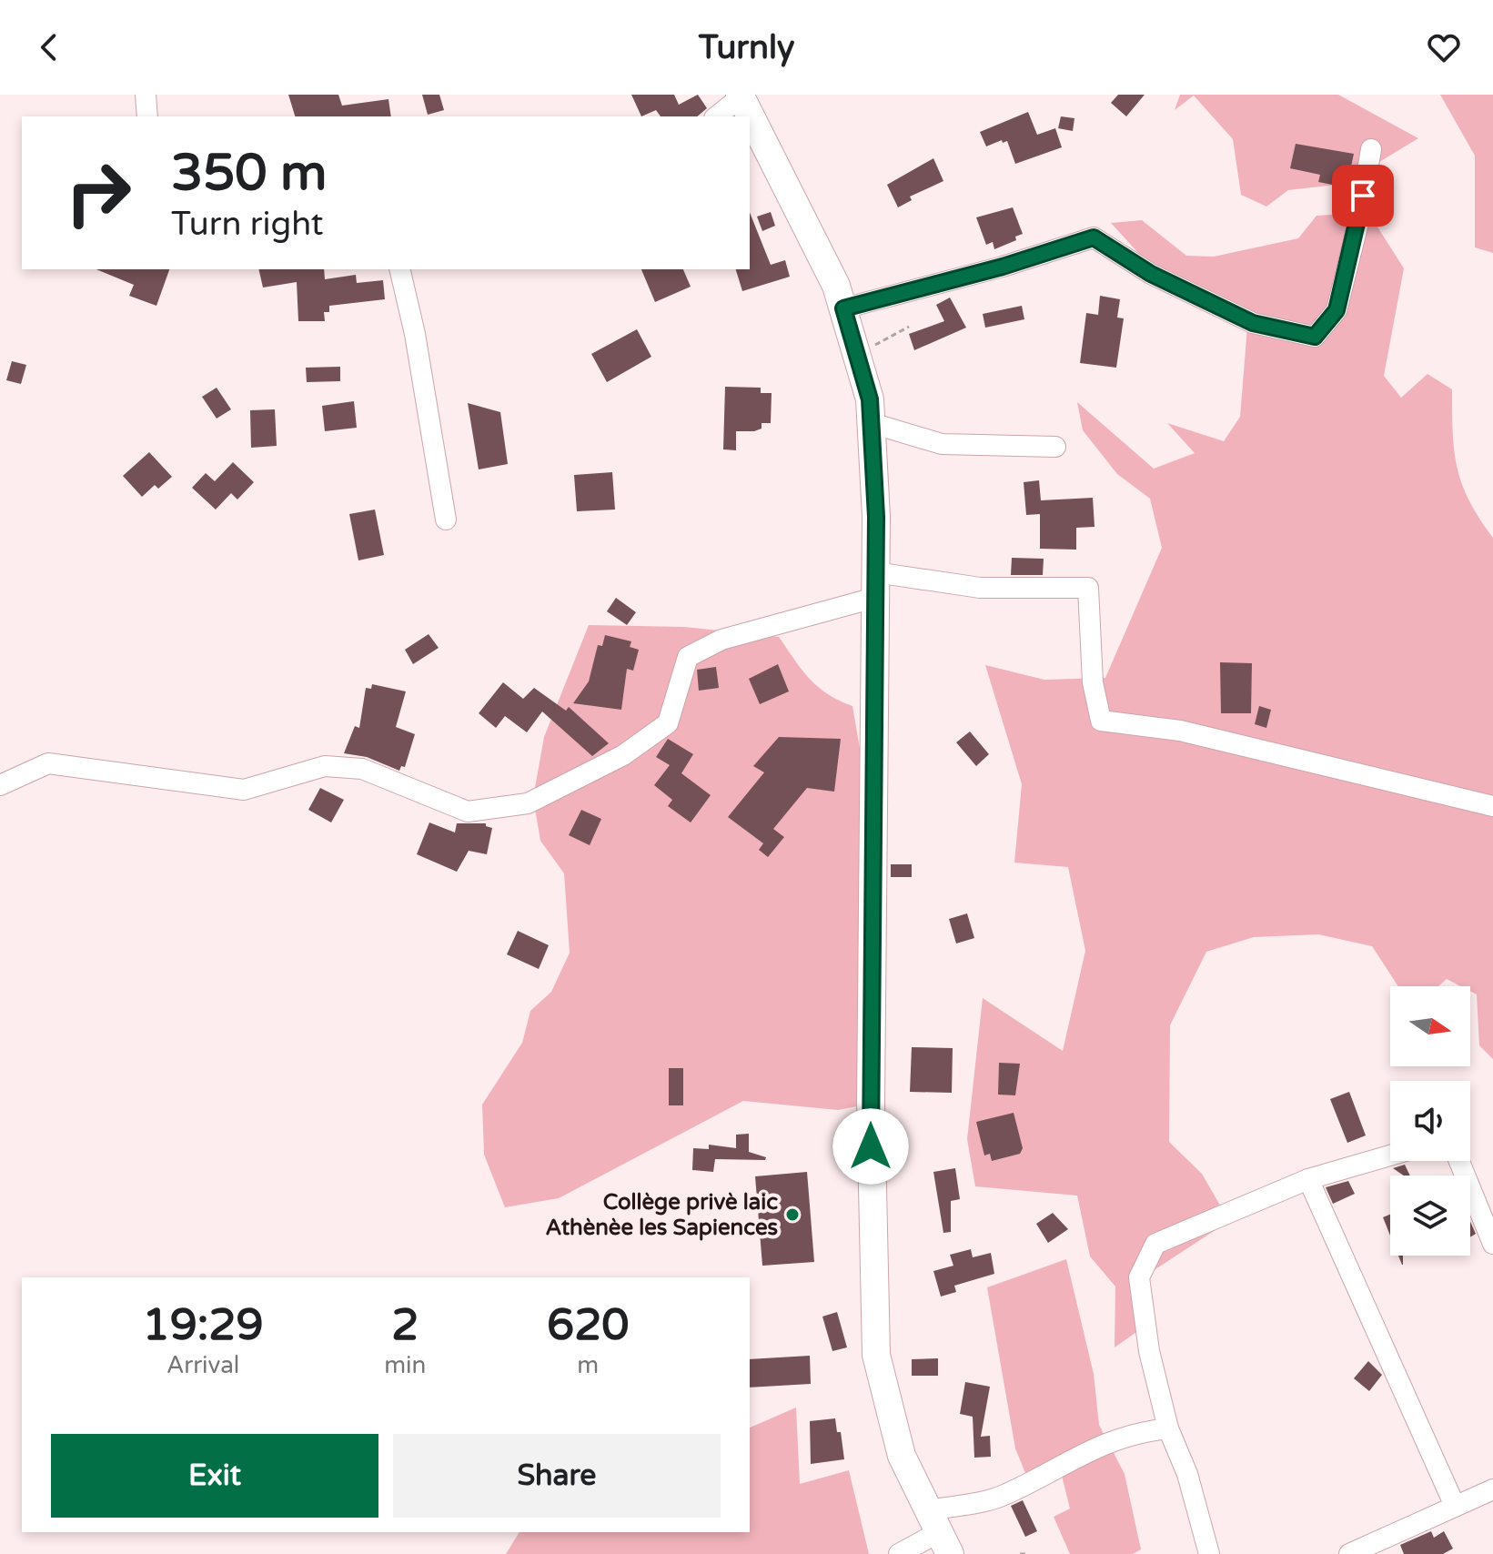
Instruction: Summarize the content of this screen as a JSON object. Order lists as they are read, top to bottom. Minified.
{"places":["Collège privè laic Athènèe les Sapiences"],"north":"right","page":{"header":"Turnly","turn":["350 m","Turn right"],"eta":["19:29","Arrival","2","min","620","m"],"buttons":["Exit","Share"]}}
